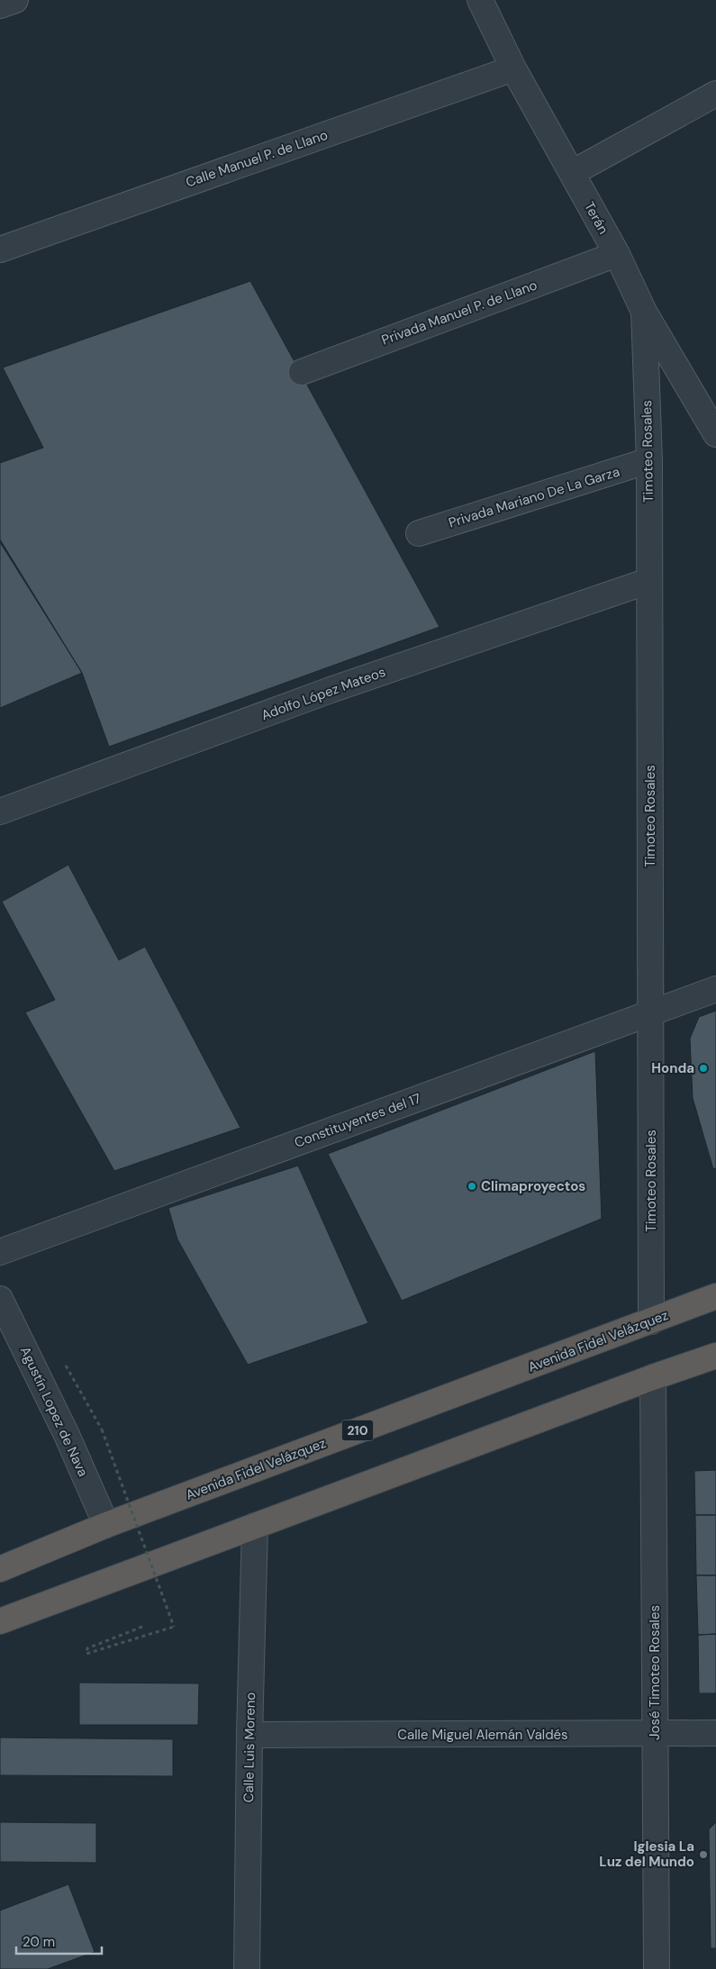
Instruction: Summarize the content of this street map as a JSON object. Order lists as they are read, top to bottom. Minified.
{"streets":{"highway":["Avenida Fidel Velázquez","210"],"street":["Calle Manuel P. de Llano","Terán","Privada Manuel P. de Llano","Timoteo Rosales","Privada Mariano De La Garza","Adolfo López Mateos","Constituyentes del 17","Agustín Lopez de Nava","José Timoteo Rosales","Calle Miguel Alemán Valdés","Calle Luis Moreno"]},"crossings":[["Calle Manuel P. de Llano","Terán"],["Terán","Privada Manuel P. de Llano"],["Terán","Timoteo Rosales"],["Timoteo Rosales","Privada Mariano De La Garza"],["Timoteo Rosales","Adolfo López Mateos"],["Timoteo Rosales","Constituyentes del 17"],["Timoteo Rosales","Avenida Fidel Velázquez"],["Avenida Fidel Velázquez","Agustín Lopez de Nava"],["José Timoteo Rosales","Calle Miguel Alemán Valdés"],["Calle Miguel Alemán Valdés","Calle Luis Moreno"]],"places":["Honda","Climaproyectos","Iglesia La Luz del Mundo"],"scale_bar":"20 m"}
